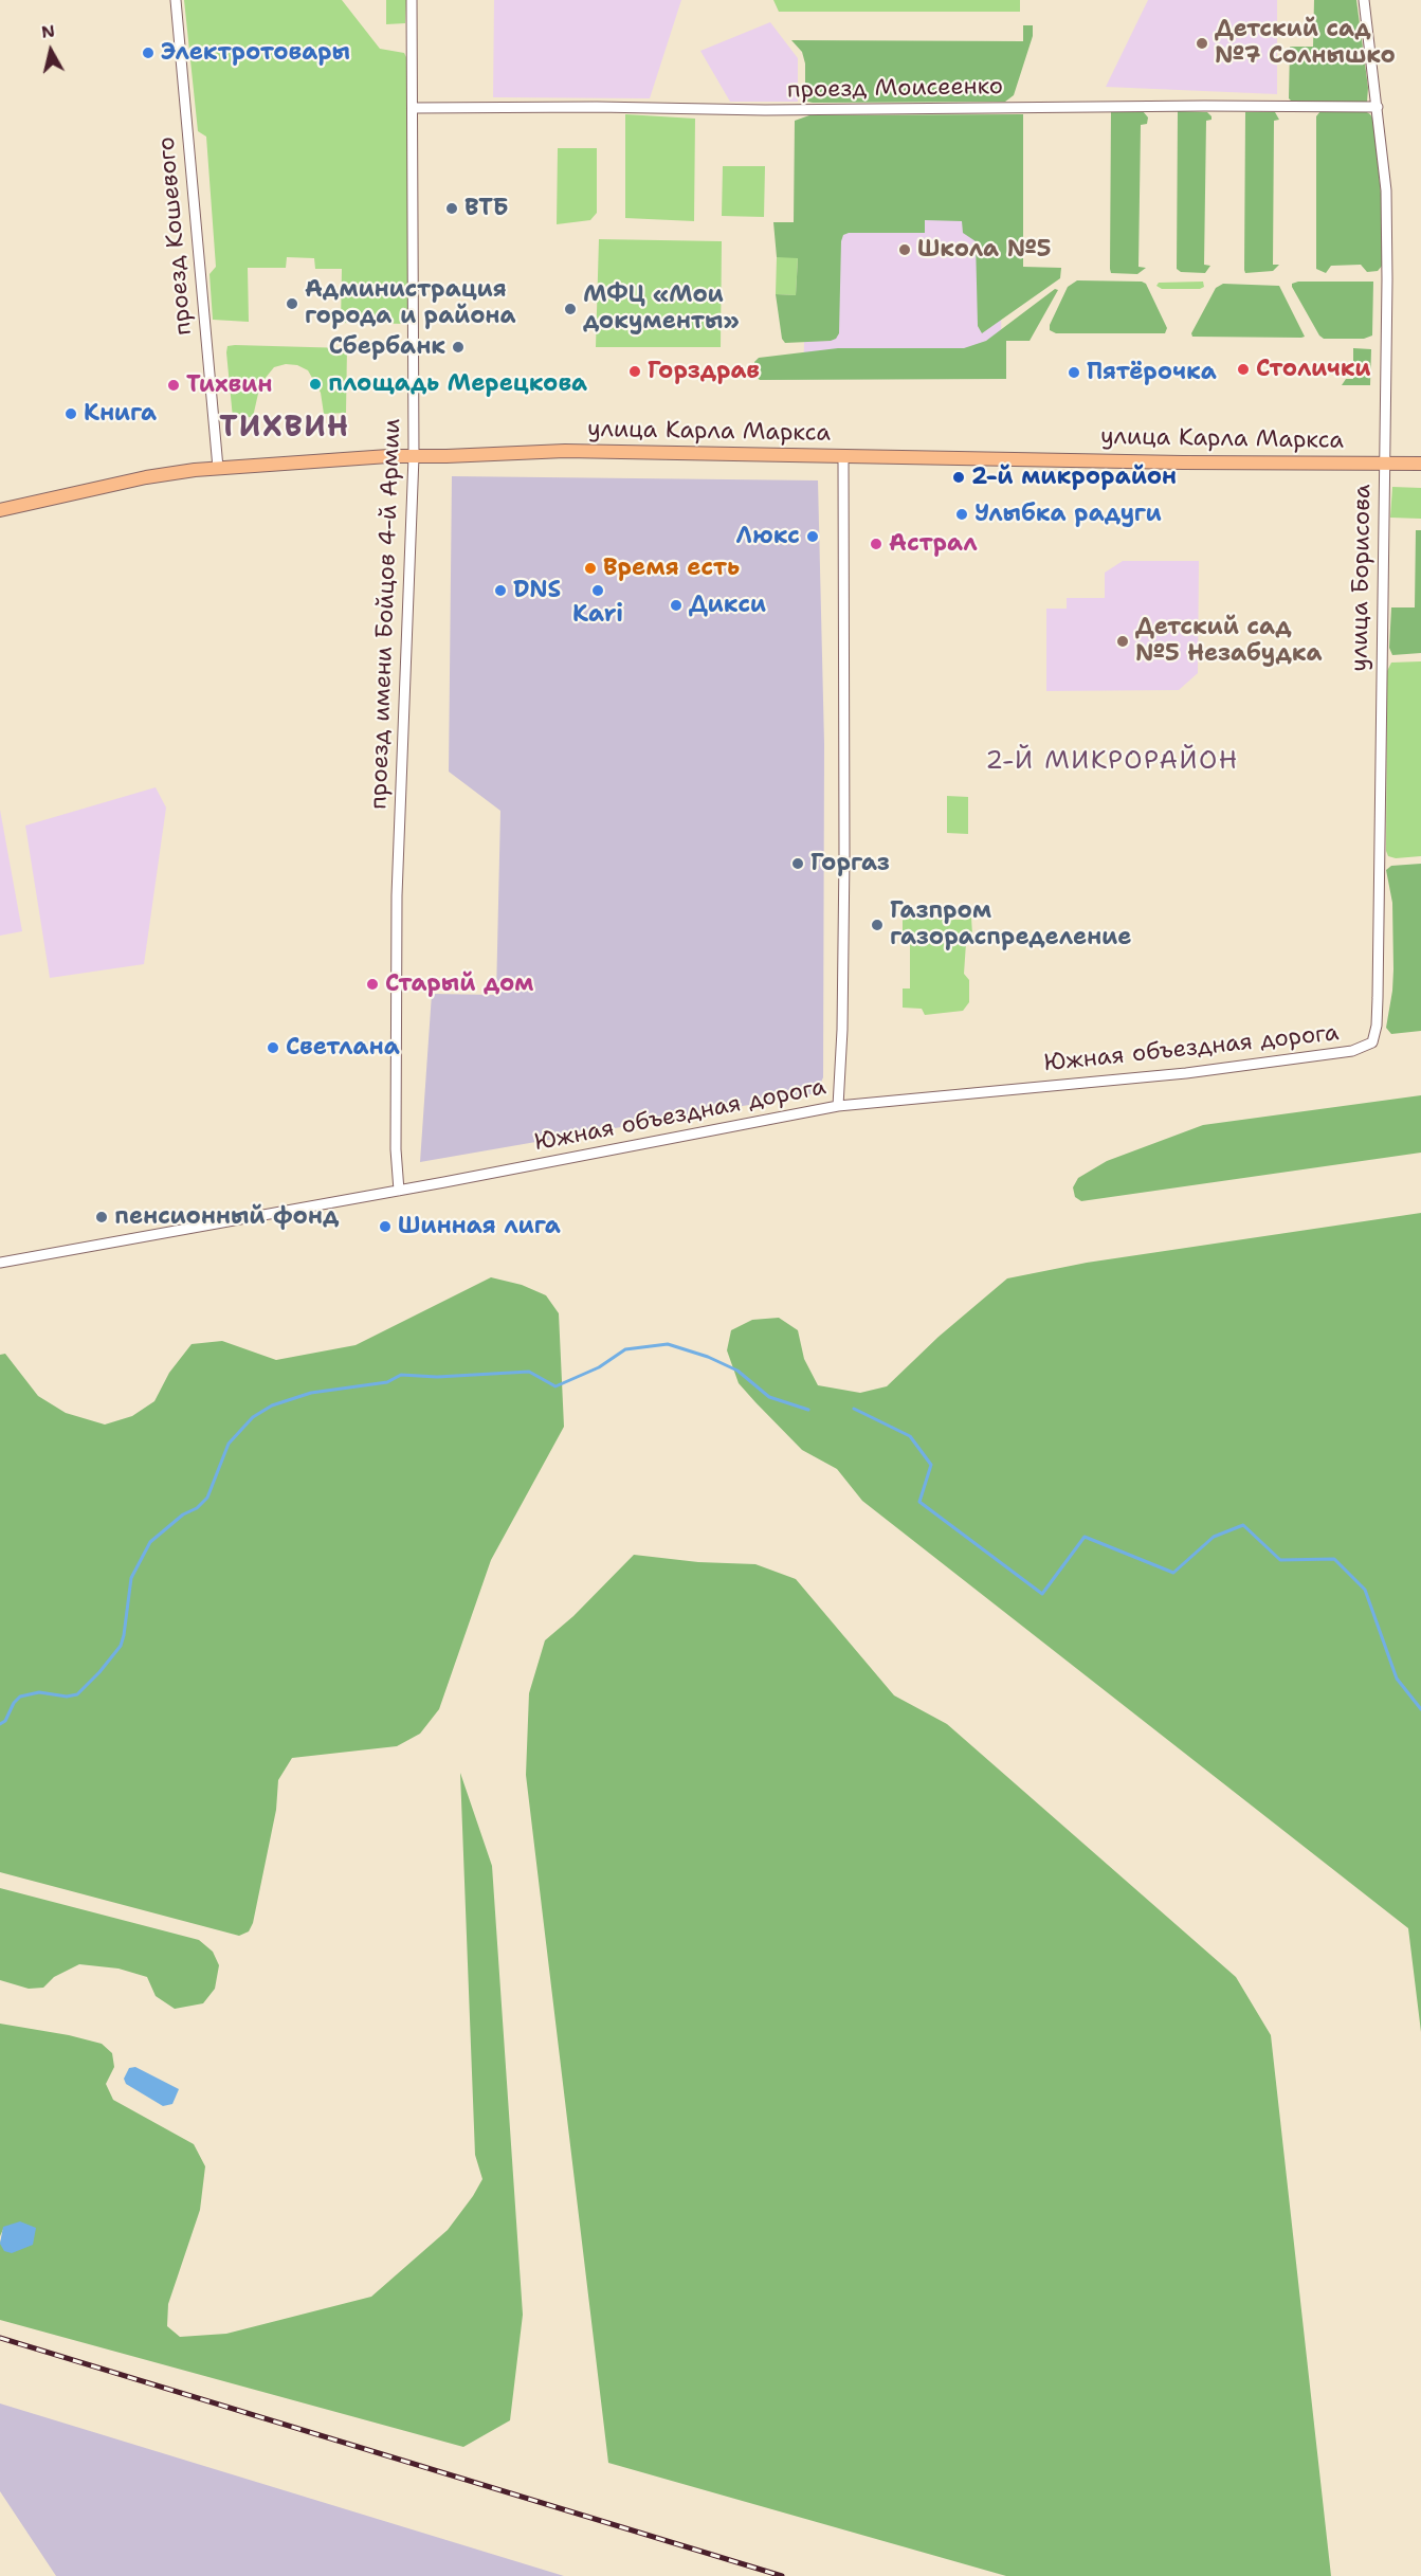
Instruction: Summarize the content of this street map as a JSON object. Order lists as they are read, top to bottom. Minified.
{"streets":{"main road":["улица Карла Маркса"],"street":["проезд Моисеенко","проезд Кошевого","улица Борисова","проезд имени Бойцов 4-й Армии","Южная объездная дорога"]},"crossings":[["проезд Моисеенко","улица Борисова"],["проезд Моисеенко","проезд имени Бойцов 4-й Армии"],["проезд Кошевого","улица Карла Маркса"],["улица Карла Маркса","улица Борисова"],["улица Карла Маркса","проезд имени Бойцов 4-й Армии"],["улица Борисова","Южная объездная дорога"],["проезд имени Бойцов 4-й Армии","Южная объездная дорога"]],"districts":["ТИХВИН","2-Й МИКРОРАЙОН"],"places":["Детский сад №7 Солнышко","Электротовары","ВТБ","Школа №5","Администрация города и района","МФЦ «Мои документы»","Сбербанк","Столички","Горздрав","Пятёрочка","площадь Мерецкова","Тихвин","Книга","2-й микрорайон","Улыбка радуги","Люкс","Астрал","Время есть","DNS","Kari","Дикси","Детский сад №5 Незабудка","Горгаз","Газпром газораспределение","Старый дом","Светлана","пенсионный фонд","Шинная лига"],"north":"top"}
